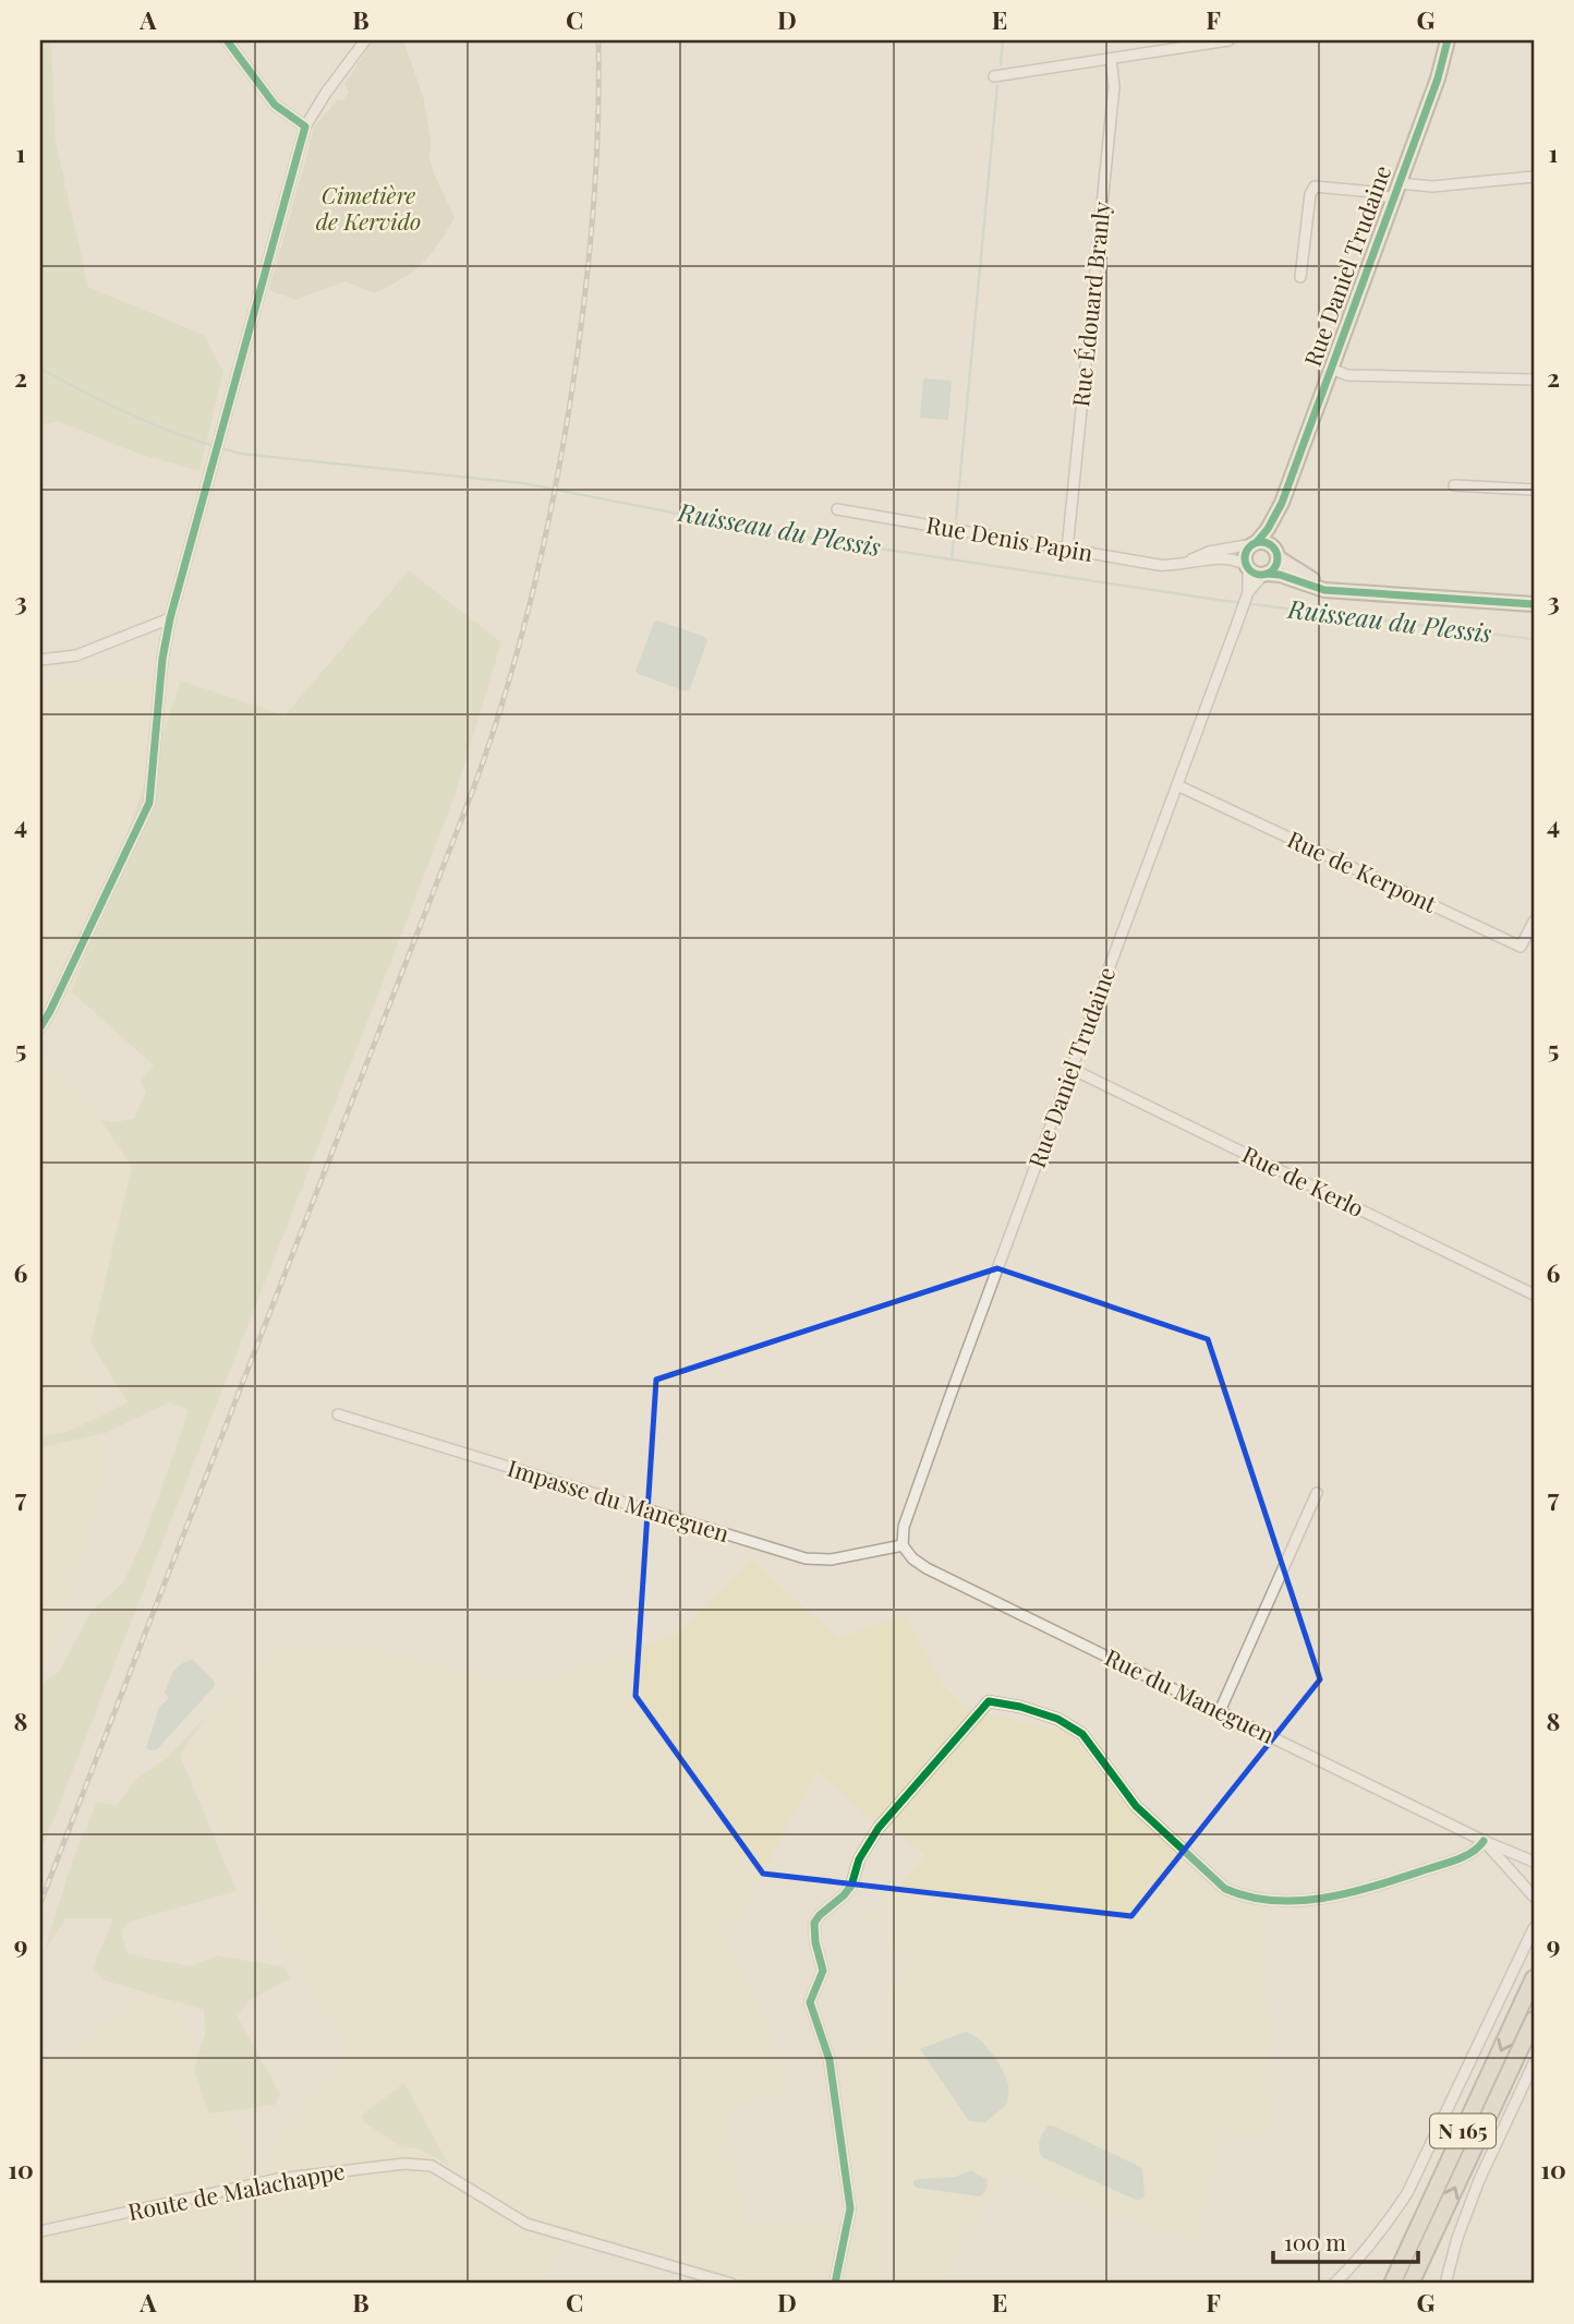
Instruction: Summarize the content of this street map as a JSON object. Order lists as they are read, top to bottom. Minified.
{"streets":{"highway":["N 165"],"main road":["Rue Daniel Trudaine"],"street":["Rue Édouard Branly","Rue Denis Papin","Rue de Kerpont","Rue de Kerlo","Impasse du Maneguen","Rue du Maneguen","Route de Malachappe"]},"crossings":[["Rue Daniel Trudaine","Rue Denis Papin"],["Rue Daniel Trudaine","Rue de Kerpont"],["Rue Daniel Trudaine","Rue de Kerlo"],["Rue Daniel Trudaine","Impasse du Maneguen"],["Rue Daniel Trudaine","Rue du Maneguen"],["Rue Édouard Branly","Rue Denis Papin"],["Impasse du Maneguen","Rue du Maneguen"]],"water":["Ruisseau du Plessis"],"parks":["Cimetière de Kervido"],"scale_bar":"100 m","grid":{"columns":["A","B","C","D","E","F","G"],"rows":["1","2","3","4","5","6","7","8","9","10"]}}
